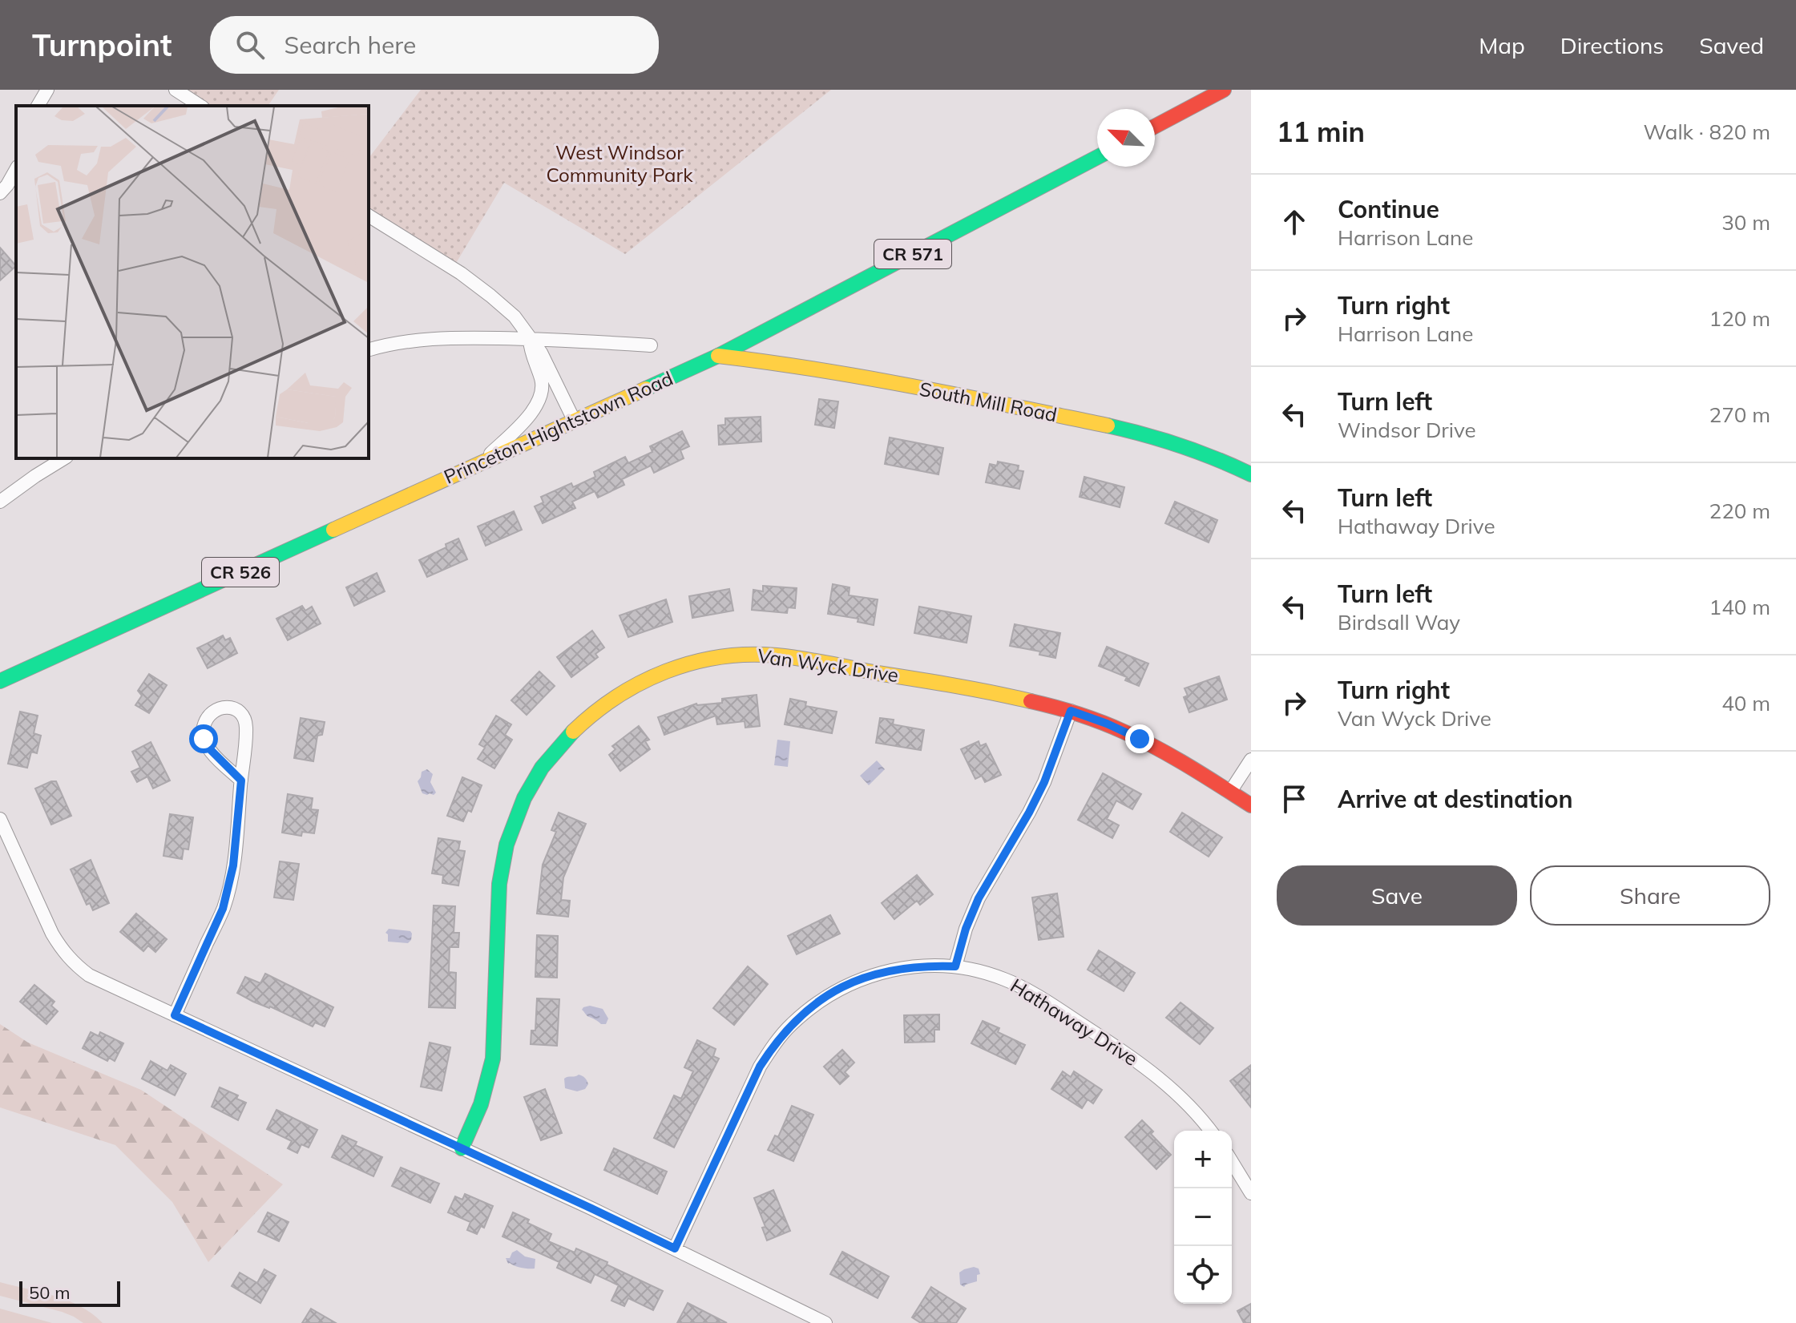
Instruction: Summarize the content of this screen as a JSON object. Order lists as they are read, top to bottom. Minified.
{"streets":{"main road":["CR 571","South Mill Road","Princeton-Hightstown Road","CR 526","Van Wyck Drive"],"street":["Hathaway Drive"]},"crossings":[["South Mill Road","Princeton-Hightstown Road"]],"parks":["West Windsor Community Park"],"scale_bar":"50 m","north":"top left","page":{"header":"Turnpoint","search":"Search here","nav":["Map","Directions","Saved"],"heading":["11 min","Walk · 820 m"],"list":[["Continue","Harrison Lane","30 m"],["Turn right","Harrison Lane","120 m"],["Turn left","Windsor Drive","270 m"],["Turn left","Hathaway Drive","220 m"],["Turn left","Birdsall Way","140 m"],["Turn right","Van Wyck Drive","40 m"],"Arrive at destination"],"buttons":["Save","Share"],"map_buttons":["+","−"],"scale":"50 m"}}
